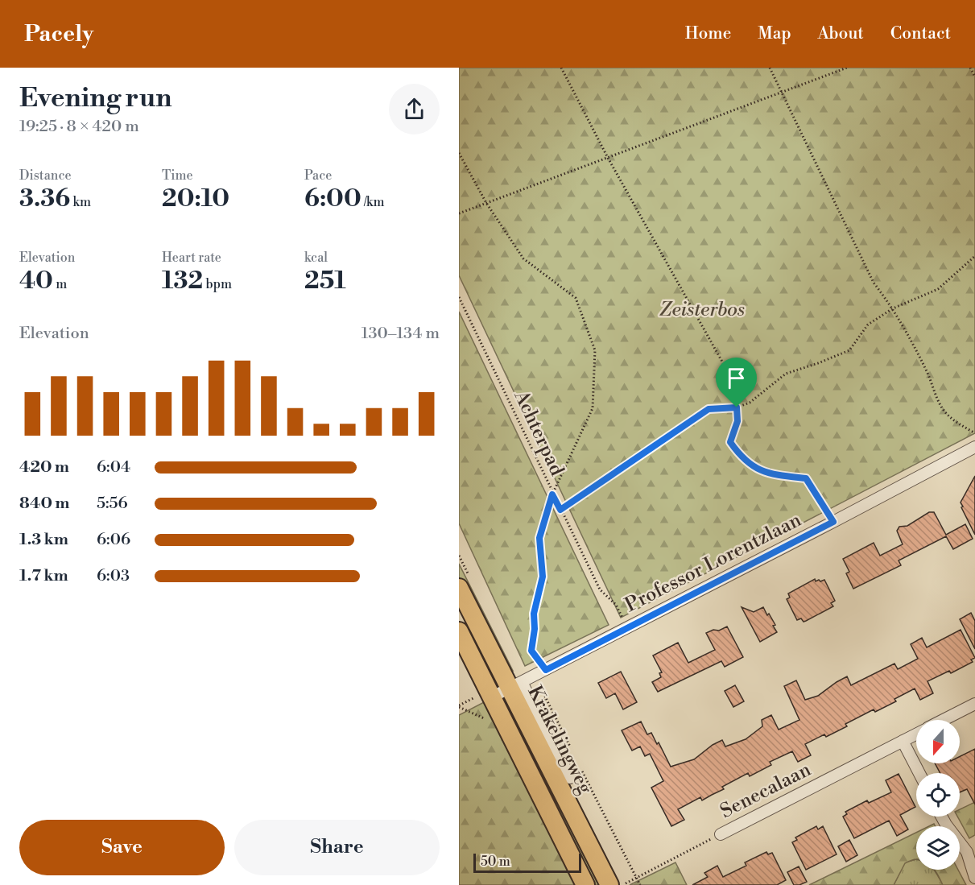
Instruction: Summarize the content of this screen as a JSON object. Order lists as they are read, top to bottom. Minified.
{"streets":{"main road":["Krakelingweg"],"street":["Professor Lorentzlaan","Senecalaan"],"path":["Achterpad"]},"crossings":[["Achterpad","Professor Lorentzlaan"],["Professor Lorentzlaan","Krakelingweg"],["Krakelingweg","Senecalaan"]],"parks":["Zeisterbos"],"scale_bar":"50 m","north":"bottom","page":{"header":"Pacely","nav":["Home","Map","About","Contact"],"heading":["Evening run","19:25 · 8 × 420 m"],"stats":[["Distance","3.36 km"],["Time","20:10"],["Pace","6:00 /km"],["Elevation","40 m"],["Heart rate","132 bpm"],["kcal","251"]],"chart":["Elevation","130–134 m"],"list":[{"name":"420 m","note":"6:04"},{"name":"840 m","note":"5:56"},{"name":"1.3 km","note":"6:06"},{"name":"1.7 km","note":"6:03"}],"buttons":["Save","Share"],"scale":"50 m"}}
